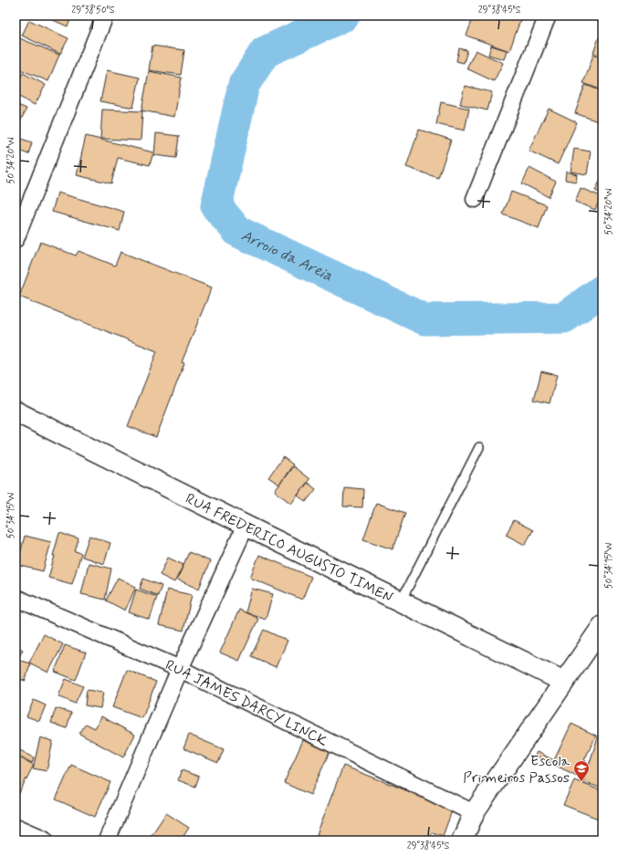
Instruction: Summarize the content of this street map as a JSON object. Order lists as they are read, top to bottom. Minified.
{"streets":{"street":["RUA FREDERICO AUGUSTO TIMEN","RUA JAMES DARCY LINCK"]},"water":["Arroio da Areia"],"places":{"school or university":["Escola Primeiros Passos"]},"coordinates":["29°38'50\"S","29°38'45\"S","50°34'20\"W","50°34'15\"W"]}
